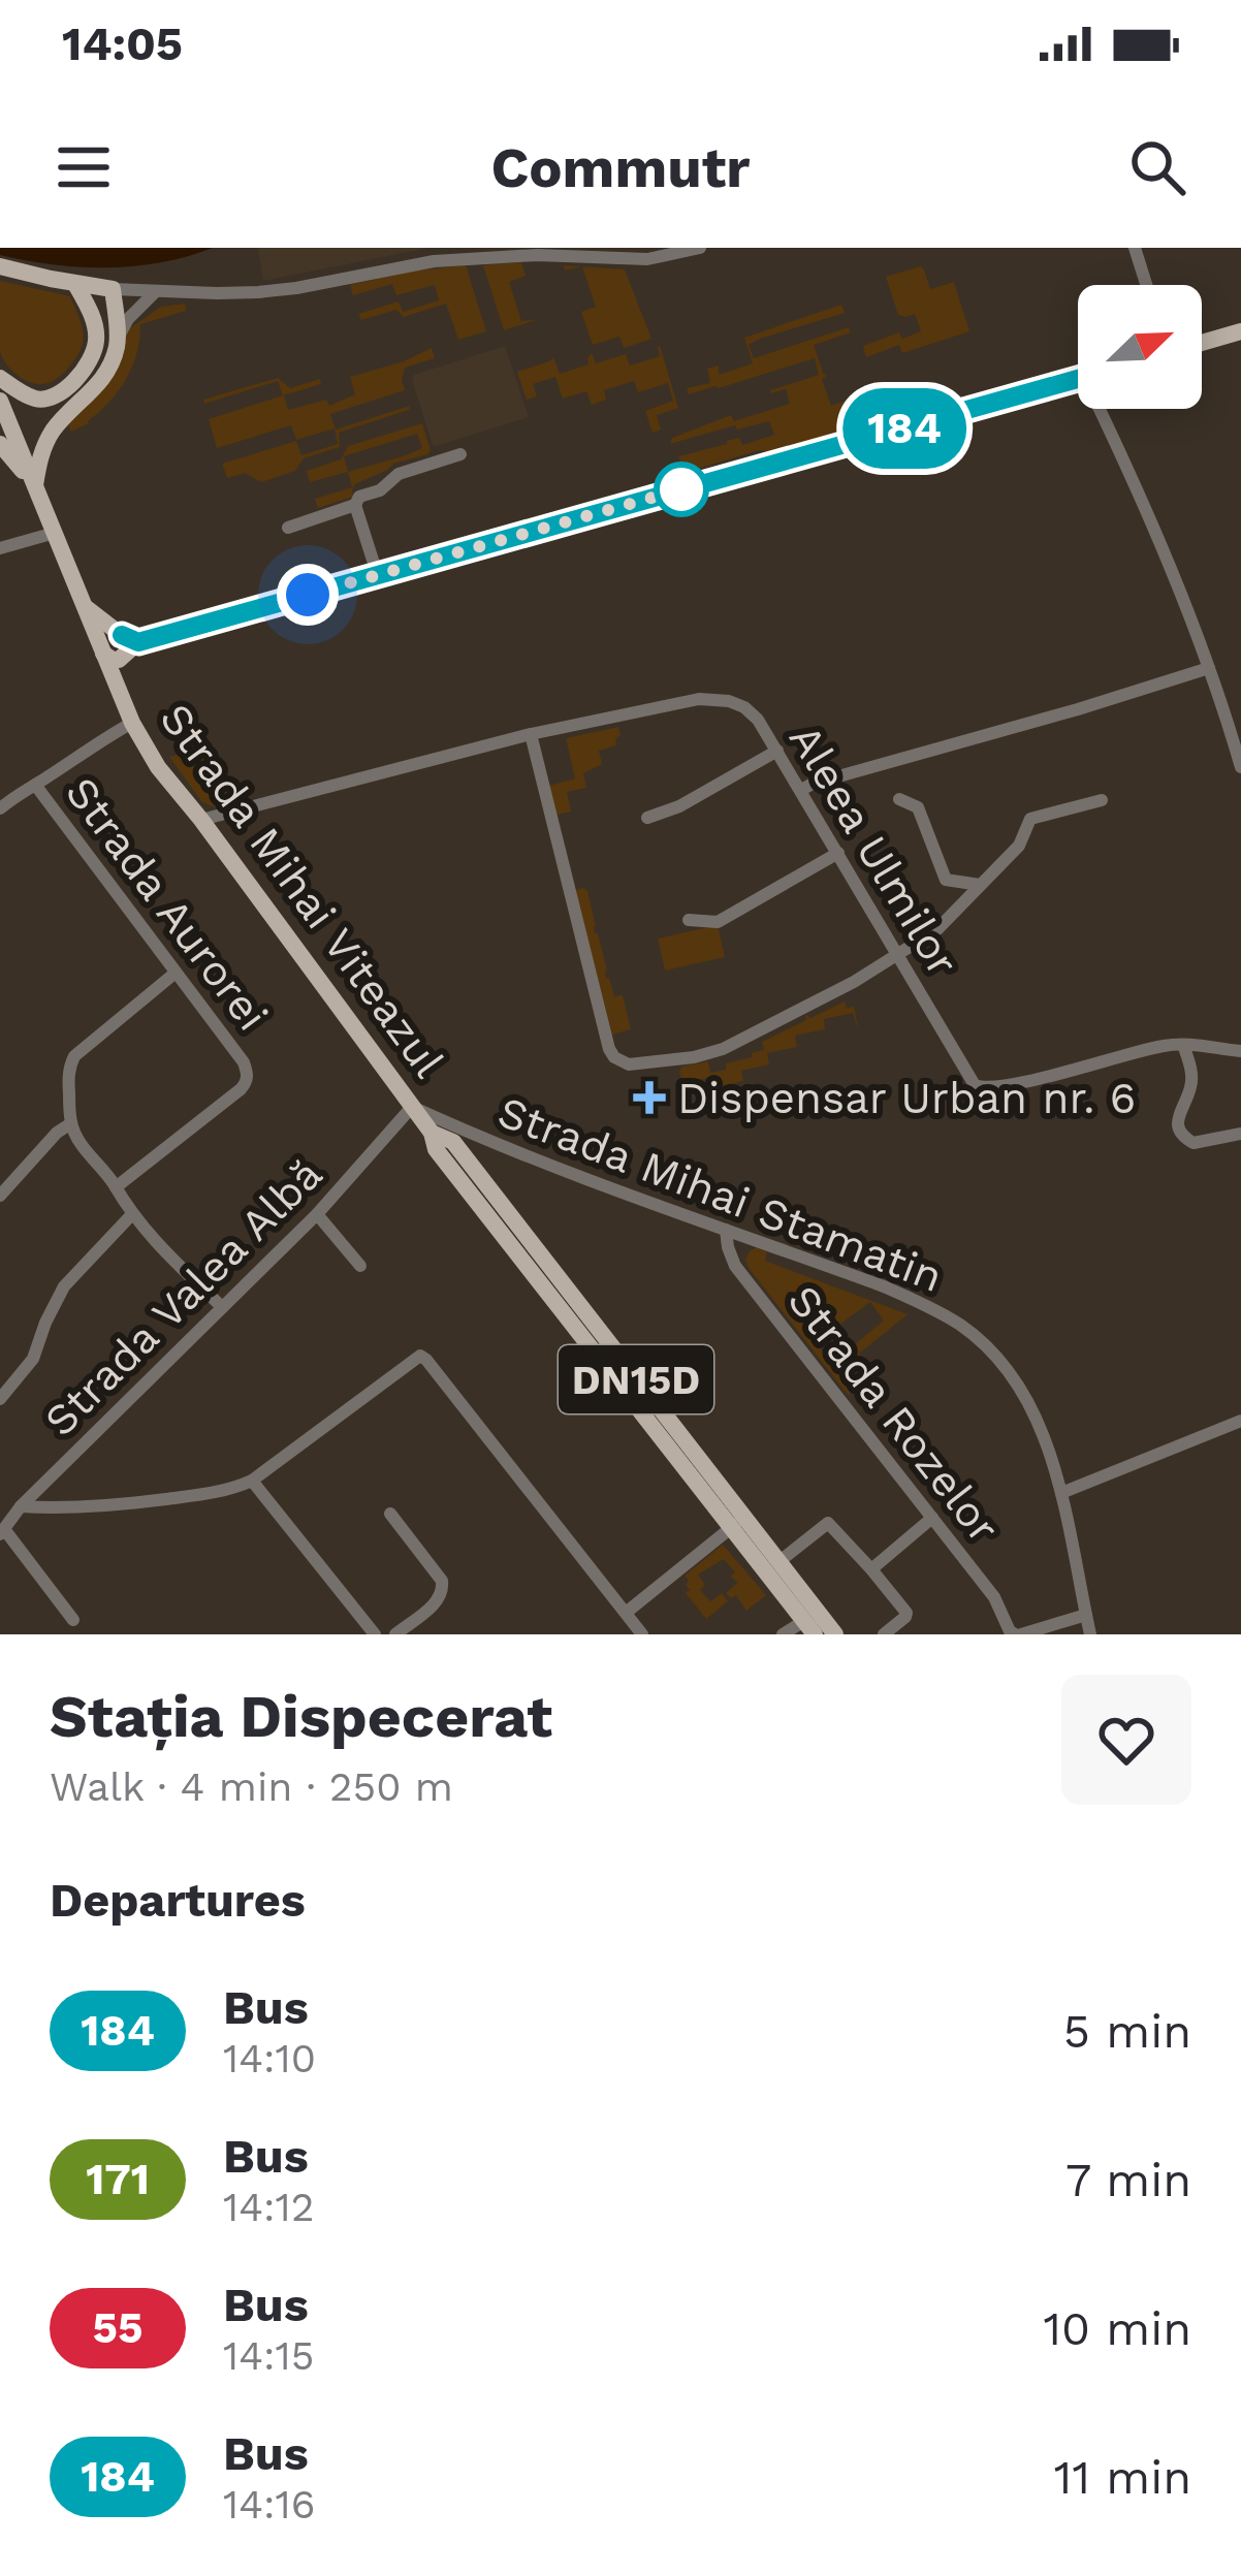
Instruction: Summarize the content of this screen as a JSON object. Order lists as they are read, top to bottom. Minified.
{"streets":{"main road":["Strada Mihai Viteazul","DN15D"],"street":["Aleea Ulmilor","Strada Aurorei","Strada Mihai Stamatin","Strada Valea Albă","Strada Rozelor"]},"crossings":[["Aleea Ulmilor","Strada Mihai Viteazul"],["Strada Mihai Viteazul","Strada Aurorei"],["Strada Mihai Viteazul","Strada Mihai Stamatin"],["Strada Mihai Viteazul","Strada Valea Albă"],["Strada Mihai Stamatin","Strada Valea Albă"],["Strada Mihai Stamatin","Strada Rozelor"]],"places":{"health":["Dispensar Urban nr. 6"]},"lines":["bus line 184"],"north":"top right","page":{"status":"14:05","header":"Commutr","on_map":"184","heading":[["Stația Dispecerat","Walk · 4 min · 250 m"],"Departures"],"list":[{"mark":"184","name":"Bus","note":"14:10","value":"5 min"},{"mark":"171","name":"Bus","note":"14:12","value":"7 min"},{"mark":"55","name":"Bus","note":"14:15","value":"10 min"},{"mark":"184","name":"Bus","note":"14:16","value":"11 min"}]}}
